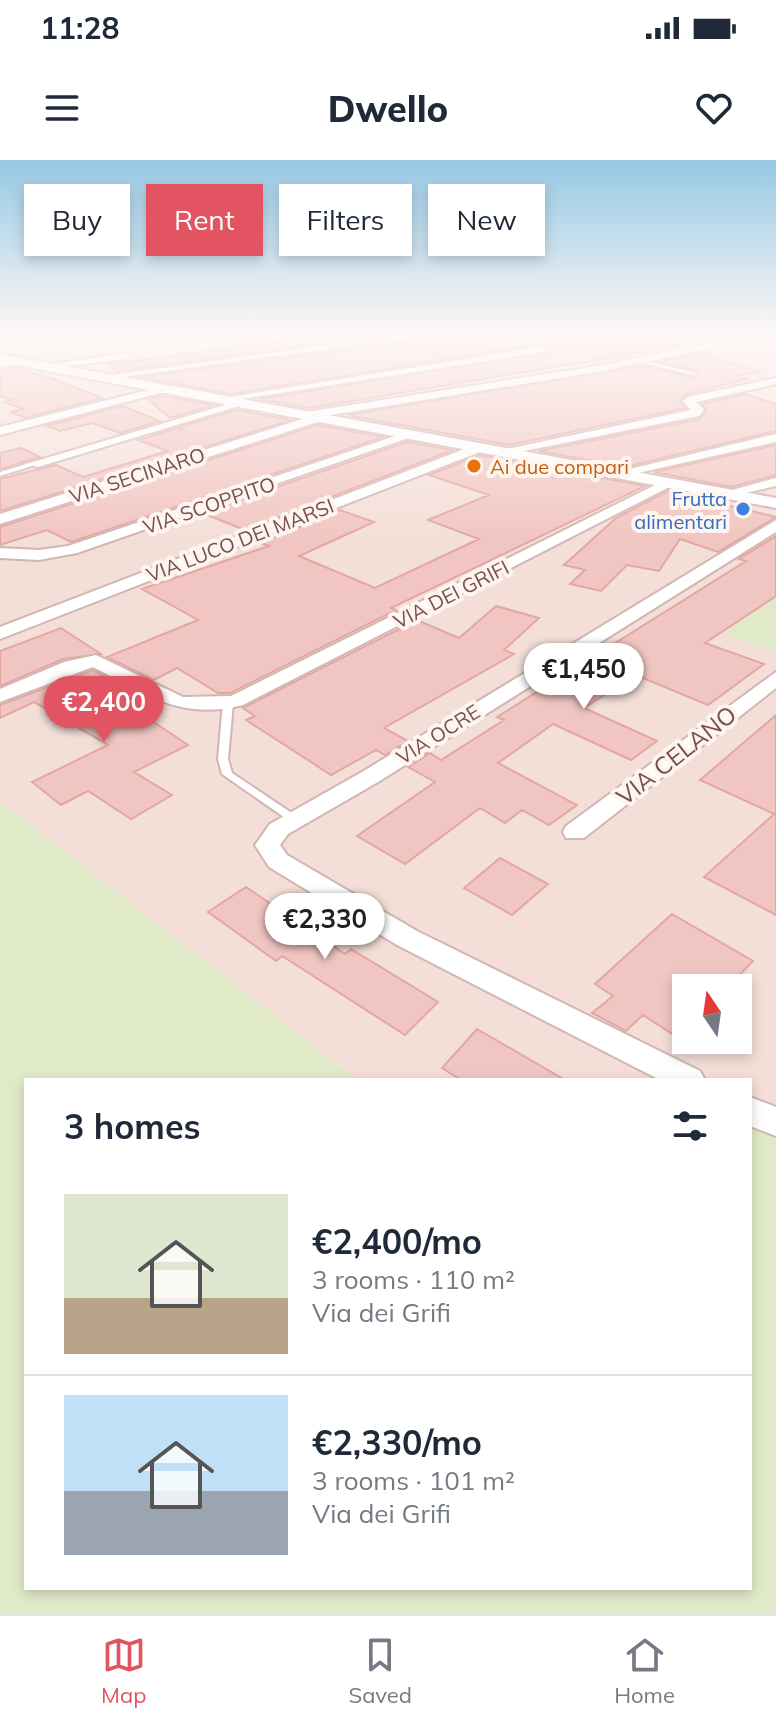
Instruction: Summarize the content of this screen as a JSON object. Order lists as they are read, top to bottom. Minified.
{"streets":{"street":["VIA SECINARO","VIA SCOPPITO","VIA LUCO DEI MARSI","VIA DEI GRIFI","VIA OCRE","VIA CELANO"]},"places":["Ai due compari","Frutta alimentari"],"north":"top","page":{"status":"11:28","header":"Dwello","chip":["Buy","Rent","Filters","New"],"price":["€1,450","€2,400","€2,330"],"heading":"3 homes","list":[{"name":"€2,400/mo","note":"3 rooms · 110 m² · Via dei Grifi"},{"name":"€2,330/mo","note":"3 rooms · 101 m² · Via dei Grifi"}],"tabs":["Map","Saved","Home"]}}
